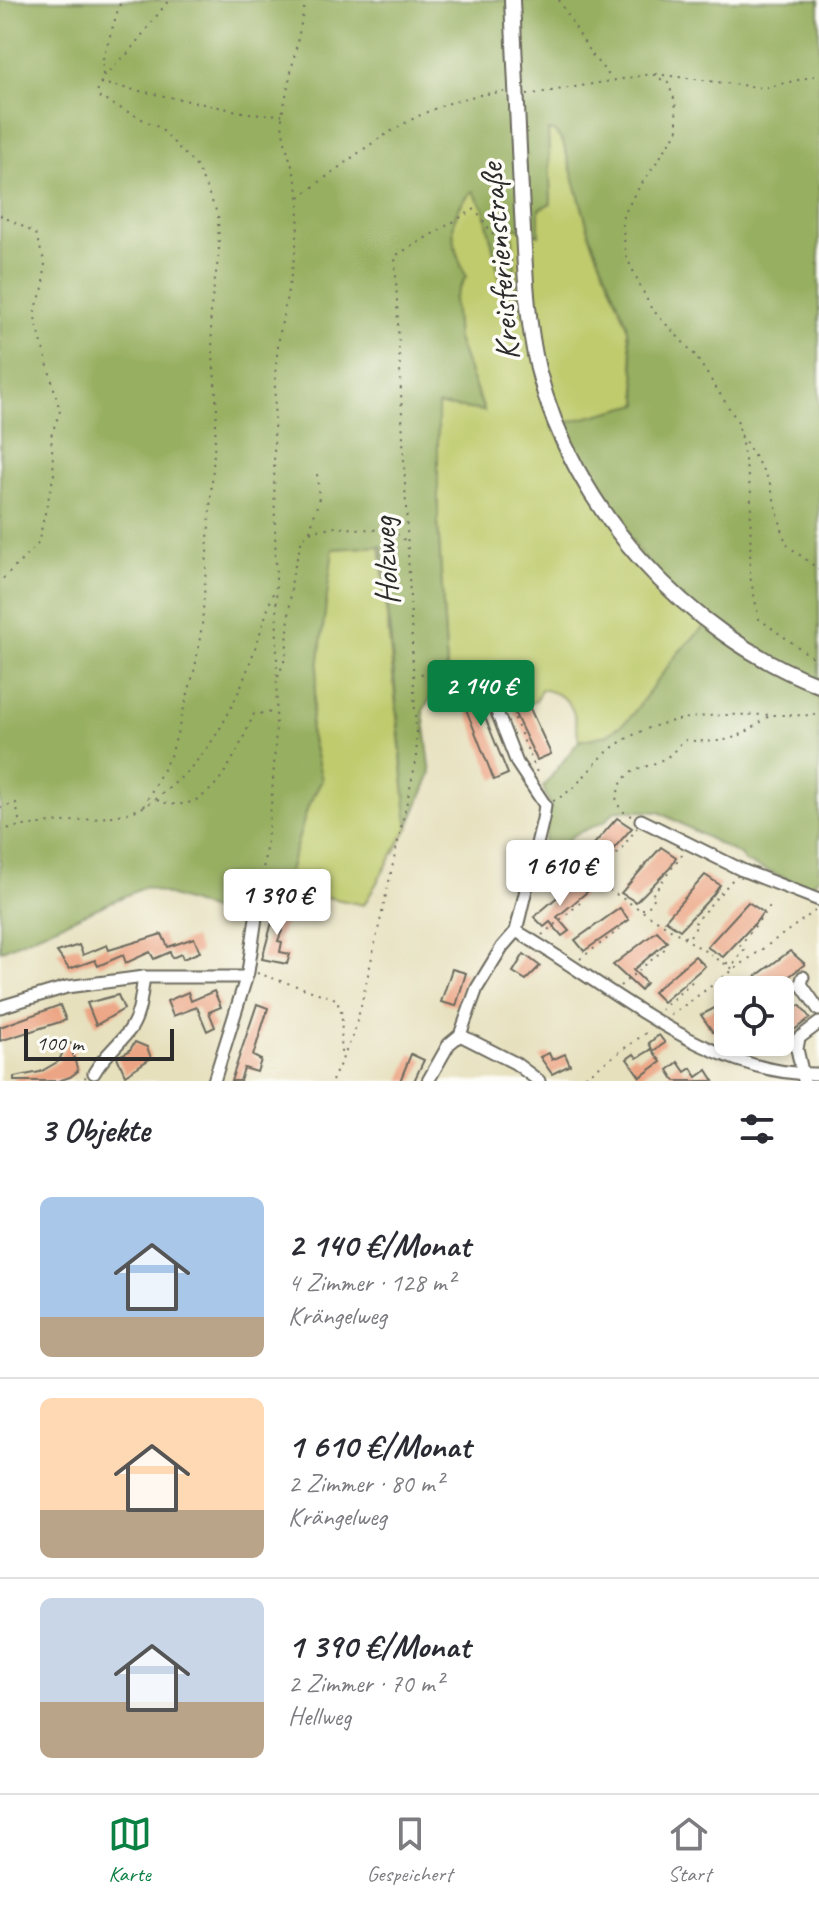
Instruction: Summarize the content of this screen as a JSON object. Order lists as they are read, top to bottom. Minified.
{"streets":{"street":["Kreisferienstraße"],"path":["Holzweg"]},"crossings":[["Kreisferienstraße","Holzweg"]],"scale_bar":"100 m","page":{"price":["2 140 €","1 610 €","1 390 €"],"scale":"100 m","heading":"3 Objekte","list":[{"name":"2 140 €/Monat","note":"4 Zimmer · 128 m² · Krängelweg"},{"name":"1 610 €/Monat","note":"2 Zimmer · 80 m² · Krängelweg"},{"name":"1 390 €/Monat","note":"2 Zimmer · 70 m² · Hellweg"}],"tabs":["Karte","Gespeichert","Start"]}}
